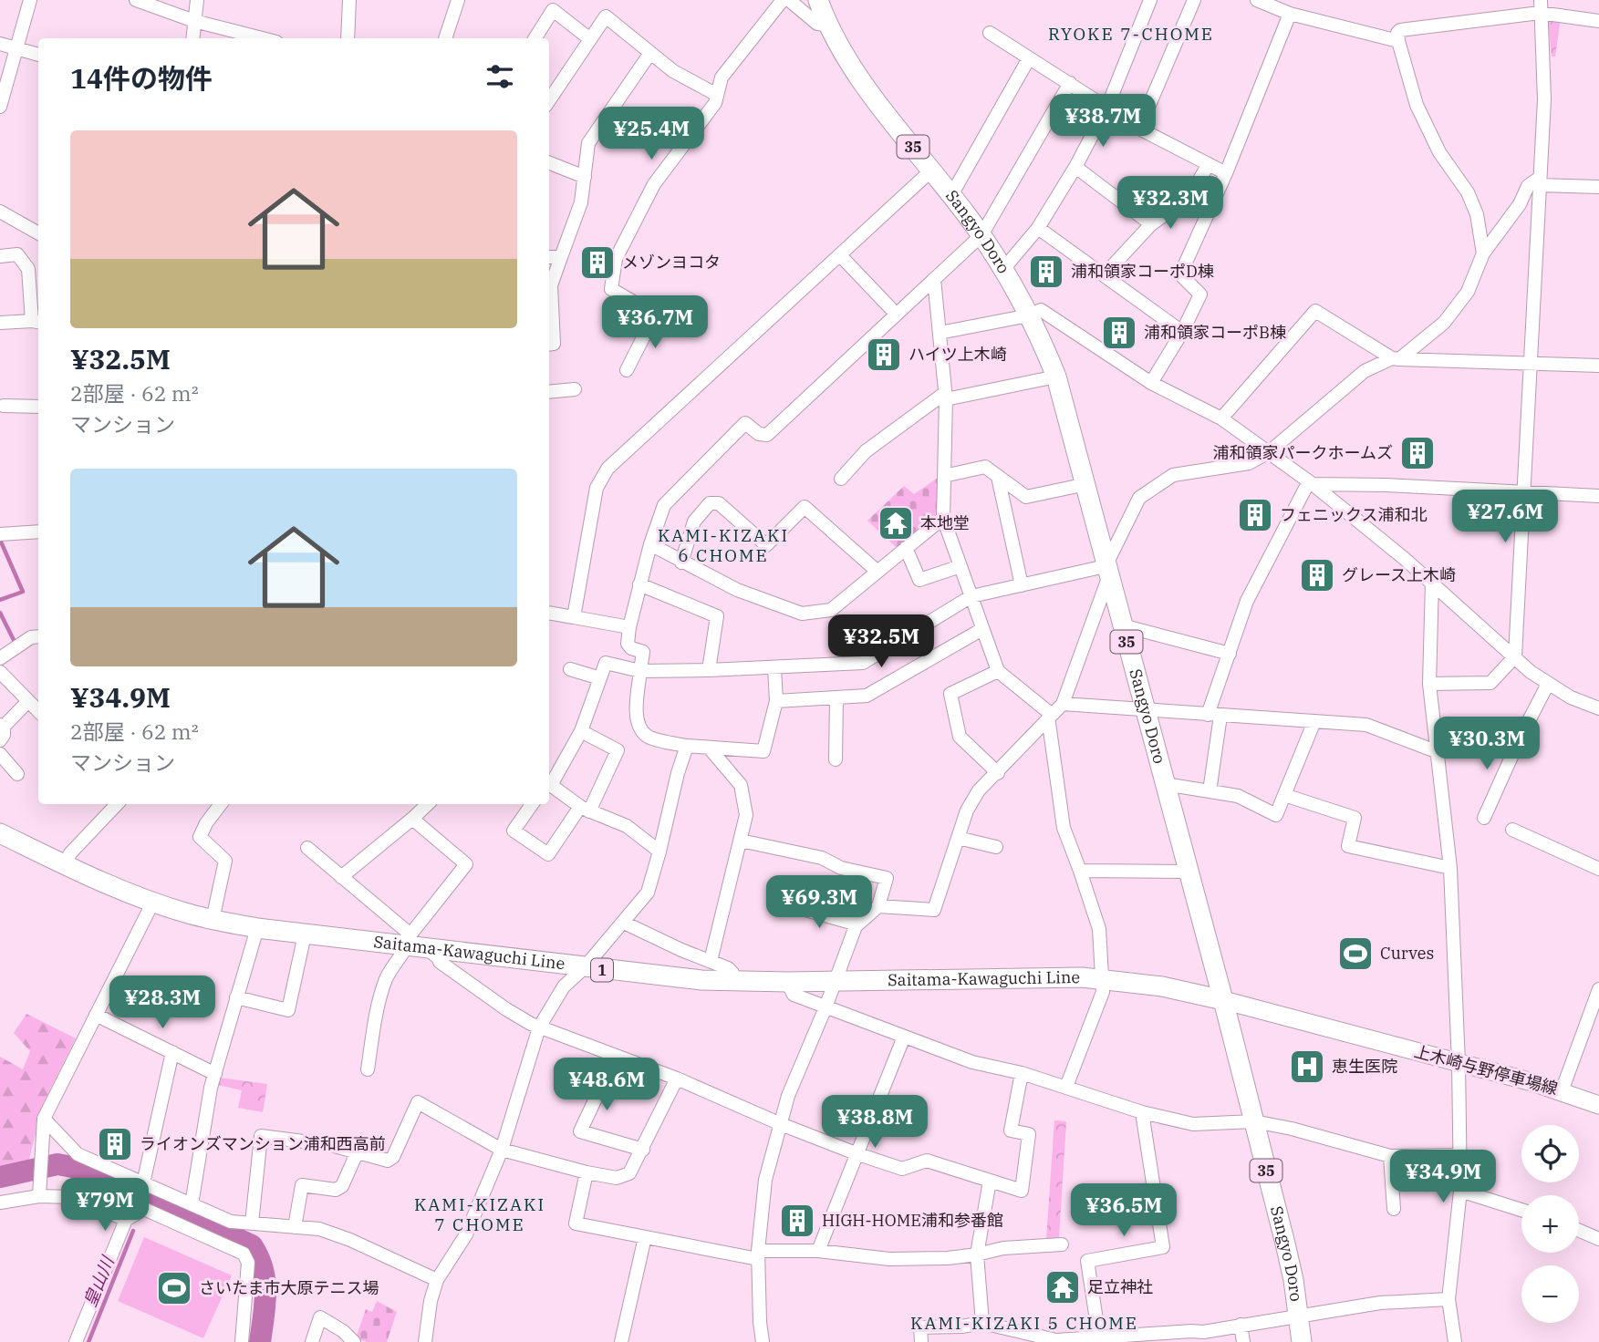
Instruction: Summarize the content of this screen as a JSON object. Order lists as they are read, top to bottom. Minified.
{"streets":{"main road":["35","Sangyo Doro","Saitama-Kawaguchi Line","1","上木崎与野停車場線"]},"crossings":[["Sangyo Doro","Saitama-Kawaguchi Line"],["Sangyo Doro","上木崎与野停車場線"],["Saitama-Kawaguchi Line","上木崎与野停車場線"]],"districts":["RYOKE 7-CHOME","KAMI-KIZAKI 6 CHOME","KAMI-KIZAKI 7 CHOME","KAMI-KIZAKI 5 CHOME"],"water":["皇山川"],"places":{"building":["メゾンヨコタ","浦和領家コーポD棟","浦和領家コーポB棟","ハイツ上木崎","浦和領家パークホームズ","フェニックス浦和北","グレース上木崎","ライオンズマンション浦和西高前","HIGH-HOME浦和参番館"],"temple":["本地堂","足立神社"],"sports":["Curves","さいたま市大原テニス場"],"hospital":["恵生医院"]},"page":{"heading":"14件の物件","price":["¥38.7M","¥25.4M","¥32.3M","¥36.7M","¥27.6M","¥32.5M","¥30.3M","¥69.3M","¥28.3M","¥48.6M","¥38.8M","¥34.9M","¥79M","¥36.5M"],"list":[{"name":"¥32.5M","note":"2部屋 · 62 m² · マンション"},{"name":"¥34.9M","note":"2部屋 · 62 m² · マンション"}],"map_buttons":["+","−"]}}
